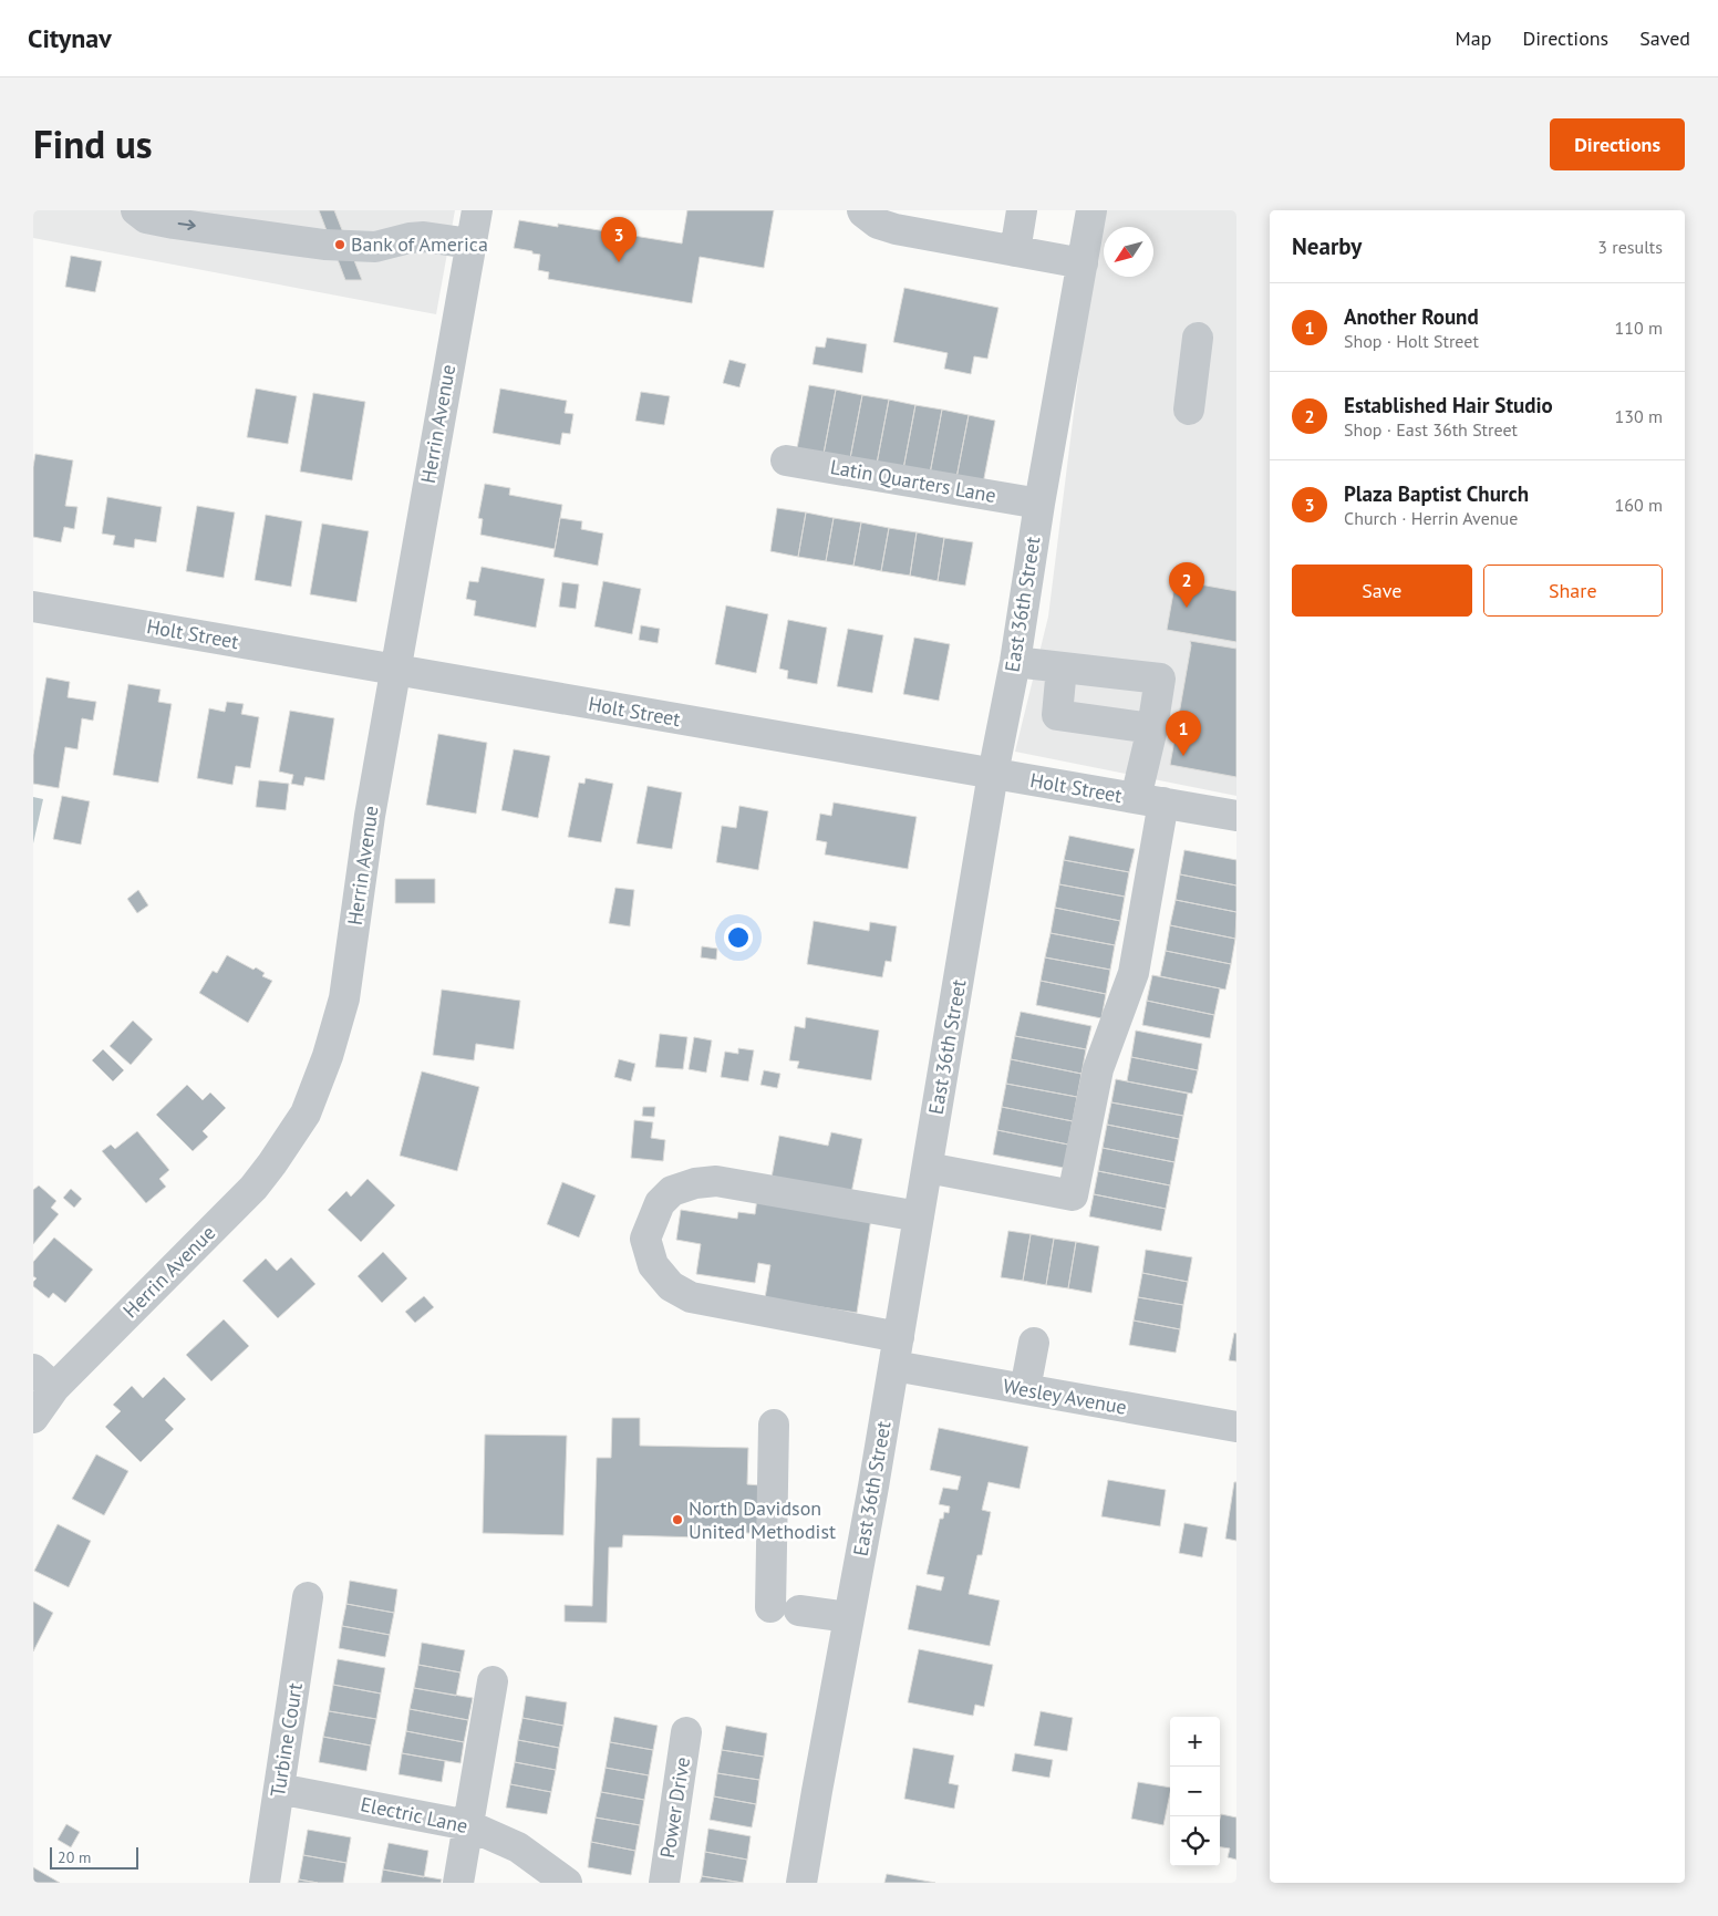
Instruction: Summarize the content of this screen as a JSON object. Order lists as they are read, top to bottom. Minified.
{"streets":{"street":["Herrin Avenue","Latin Quarters Lane","East 36th Street","Holt Street","Wesley Avenue","Turbine Court","Power Drive","Electric Lane"]},"crossings":[["Herrin Avenue","Holt Street"],["Latin Quarters Lane","East 36th Street"],["East 36th Street","Holt Street"],["East 36th Street","Wesley Avenue"],["Turbine Court","Electric Lane"]],"places":["Bank of America","North Davidson United Methodist"],"scale_bar":"20 m","north":"bottom left","page":{"header":"Citynav","nav":["Map","Directions","Saved"],"title":"Find us","buttons":["Directions",["Save","Share"]],"heading":["Nearby","3 results"],"pins":["3","2","1"],"list":[{"mark":"1","name":"Another Round","note":"Shop · Holt Street","value":"110 m"},{"mark":"2","name":"Established Hair Studio","note":"Shop · East 36th Street","value":"130 m"},{"mark":"3","name":"Plaza Baptist Church","note":"Church · Herrin Avenue","value":"160 m"}],"map_buttons":["+","−"],"scale":"20 m"}}
